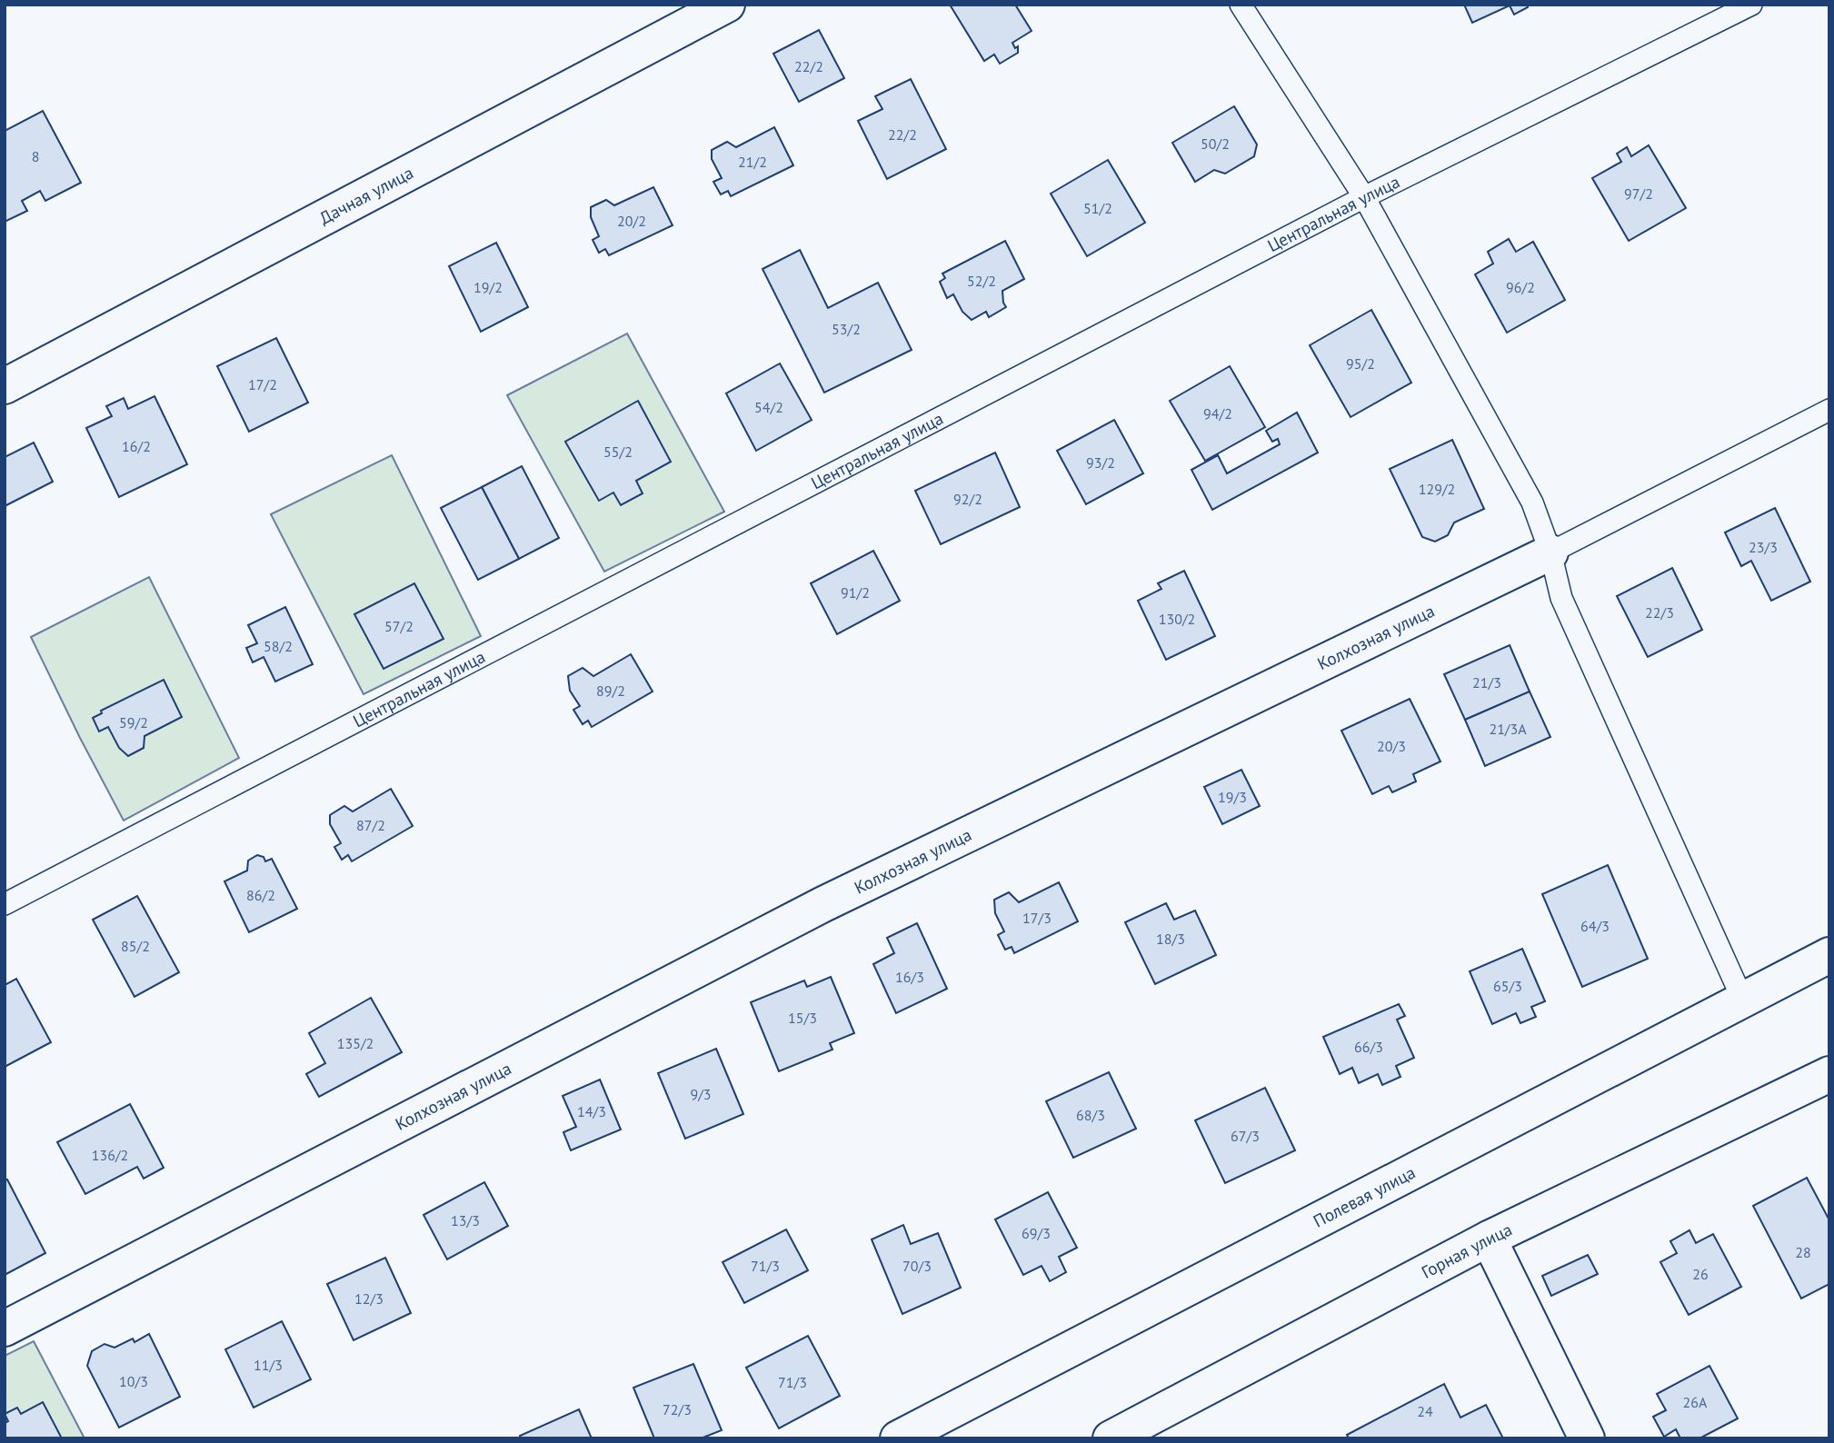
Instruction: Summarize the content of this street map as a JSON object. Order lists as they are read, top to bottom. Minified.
{"streets":{"street":["Дачная улица","Колхозная улица","Полевая улица","Горная улица"],"lane":["Центральная улица"]},"house_numbers":["22/2","22/2","50/2","8","21/2","97/2","51/2","20/2","52/2","19/2","96/2","53/2","95/2","17/2","54/2","94/2","16/2","55/2","93/2","129/2","92/2","23/3","91/2","22/3","130/2","57/2","58/2","21/3","89/2","59/2","21/3А","20/3","19/3","87/2","86/2","17/3","64/3","18/3","85/2","16/3","65/3","15/3","135/2","66/3","9/3","14/3","68/3","67/3","136/2","13/3","69/3","28","71/3","70/3","26","12/3","11/3","10/3","71/3","26А","72/3","24"]}
